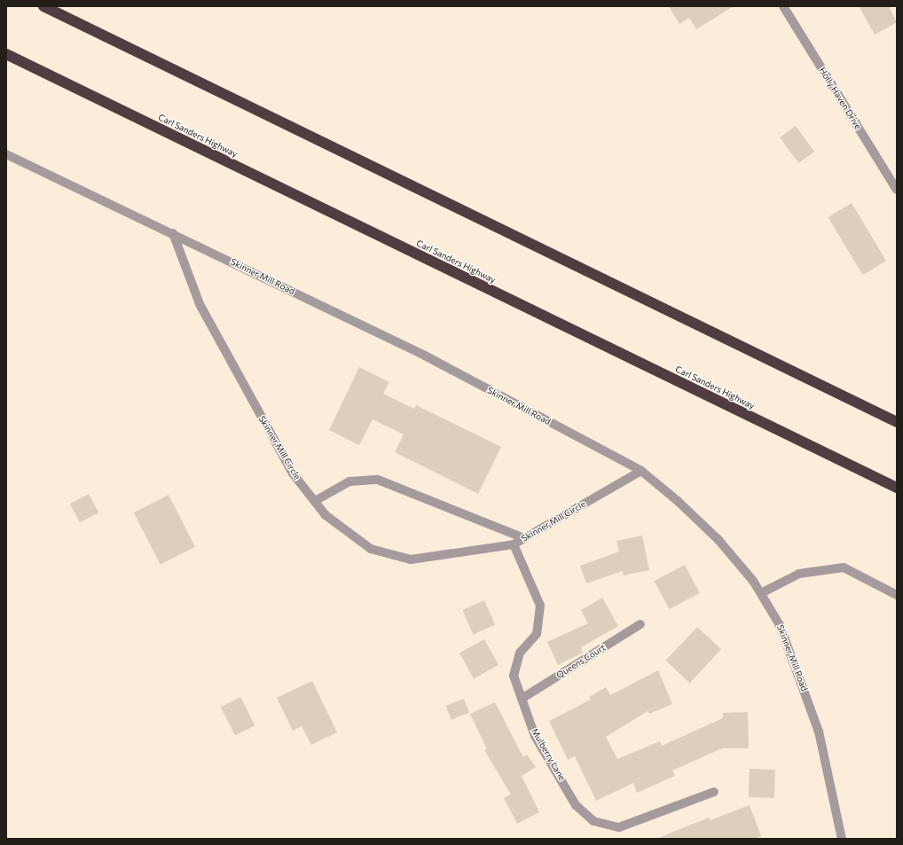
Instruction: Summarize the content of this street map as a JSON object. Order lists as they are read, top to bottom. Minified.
{"streets":{"highway":["Carl Sanders Highway"],"street":["Holly Haven Drive","Skinner Mill Road","Skinner Mill Circle","Queens Court","Mulberry Lane"]},"crossings":[["Skinner Mill Road","Skinner Mill Circle"],["Skinner Mill Circle","Mulberry Lane"],["Queens Court","Mulberry Lane"]]}
